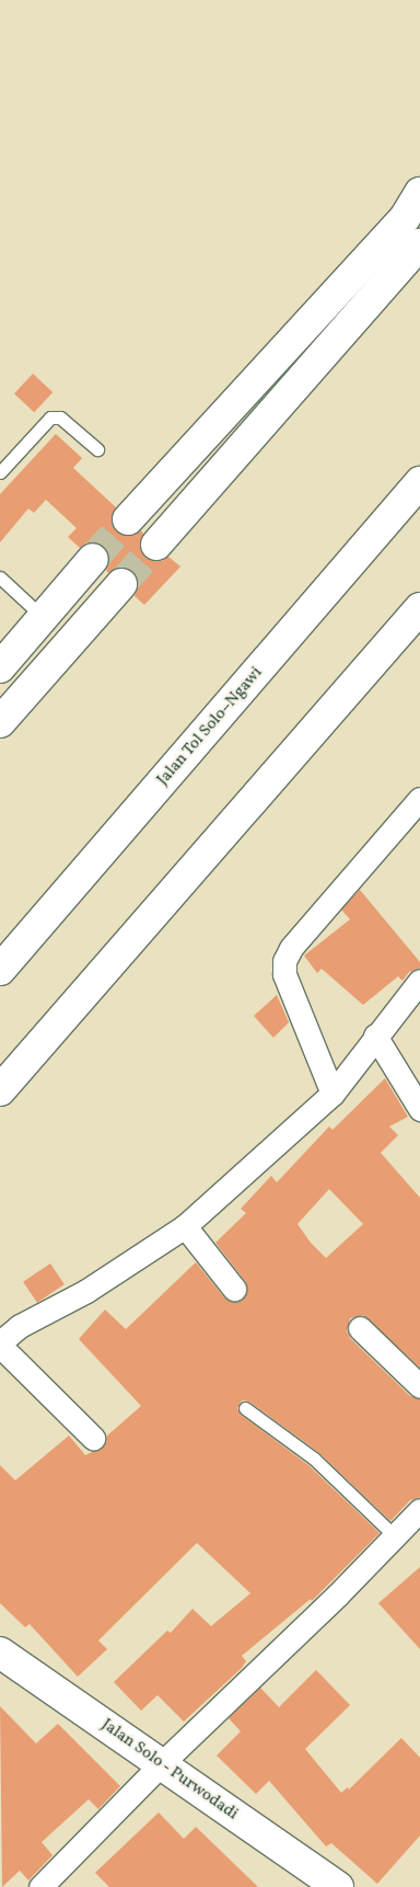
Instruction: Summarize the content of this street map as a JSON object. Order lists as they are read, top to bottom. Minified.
{"streets":{"main road":["Jalan Tol Solo–Ngawi","Jalan Solo - Purwodadi"]}}
